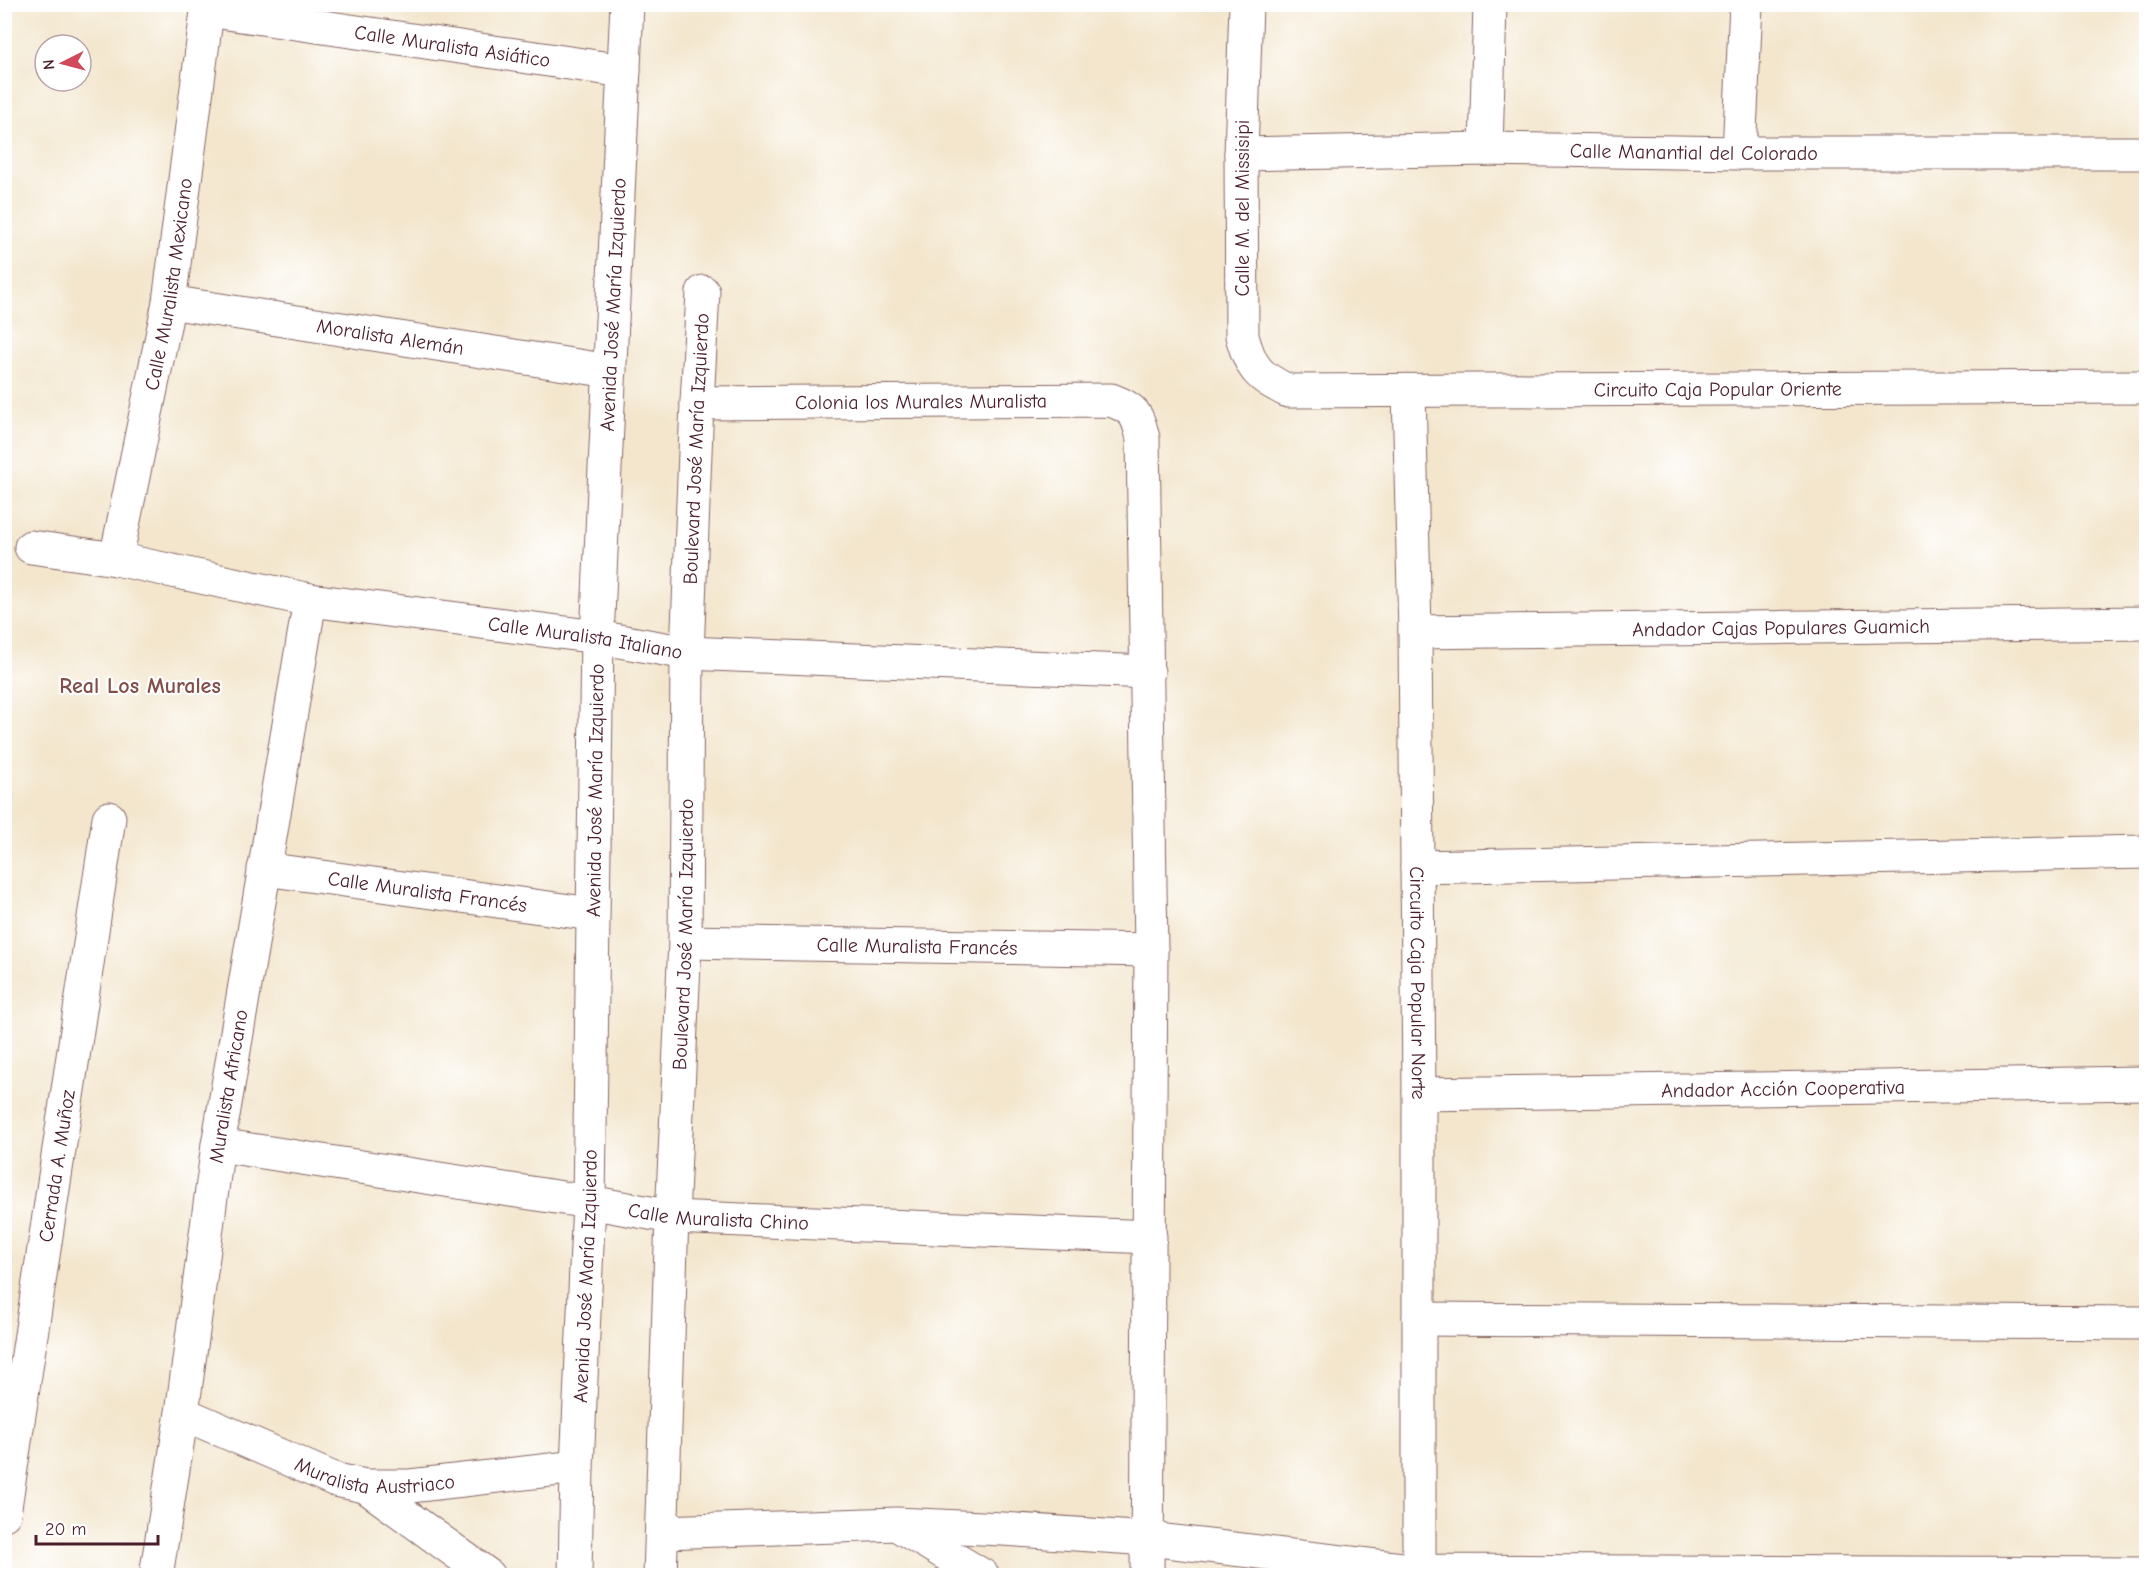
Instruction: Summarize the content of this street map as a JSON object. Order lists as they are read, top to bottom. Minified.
{"streets":{"street":["Calle Muralista Asiático","Calle Manantial del Colorado","Calle M. del Missisipi","Calle Muralista Mexicano","Avenida José María Izquierdo","Moralista Alemán","Circuito Caja Popular Oriente","Colonia los Murales Muralista","Boulevard José María Izquierdo","Andador Cajas Populares Guamich","Calle Muralista Italiano","Calle Muralista Francés","Circuito Caja Popular Norte","Muralista Africano","Andador Acción Cooperativa","Cerrada A. Muñoz","Calle Muralista Chino","Muralista Austriaco"]},"crossings":[["Calle Muralista Asiático","Calle Muralista Mexicano"],["Calle Muralista Asiático","Avenida José María Izquierdo"],["Calle Manantial del Colorado","Calle M. del Missisipi"],["Calle M. del Missisipi","Circuito Caja Popular Oriente"],["Calle Muralista Mexicano","Moralista Alemán"],["Calle Muralista Mexicano","Calle Muralista Italiano"],["Avenida José María Izquierdo","Moralista Alemán"],["Avenida José María Izquierdo","Calle Muralista Italiano"],["Avenida José María Izquierdo","Calle Muralista Francés"],["Avenida José María Izquierdo","Calle Muralista Chino"],["Avenida José María Izquierdo","Muralista Austriaco"],["Circuito Caja Popular Oriente","Circuito Caja Popular Norte"],["Colonia los Murales Muralista","Boulevard José María Izquierdo"],["Colonia los Murales Muralista","Calle Muralista Italiano"],["Boulevard José María Izquierdo","Calle Muralista Italiano"],["Boulevard José María Izquierdo","Calle Muralista Francés"],["Boulevard José María Izquierdo","Calle Muralista Chino"],["Andador Cajas Populares Guamich","Circuito Caja Popular Norte"],["Calle Muralista Italiano","Muralista Africano"],["Calle Muralista Francés","Muralista Africano"],["Circuito Caja Popular Norte","Andador Acción Cooperativa"],["Muralista Africano","Calle Muralista Chino"],["Muralista Africano","Muralista Austriaco"]],"districts":["Real Los Murales"],"scale_bar":"20 m","north":"left"}
